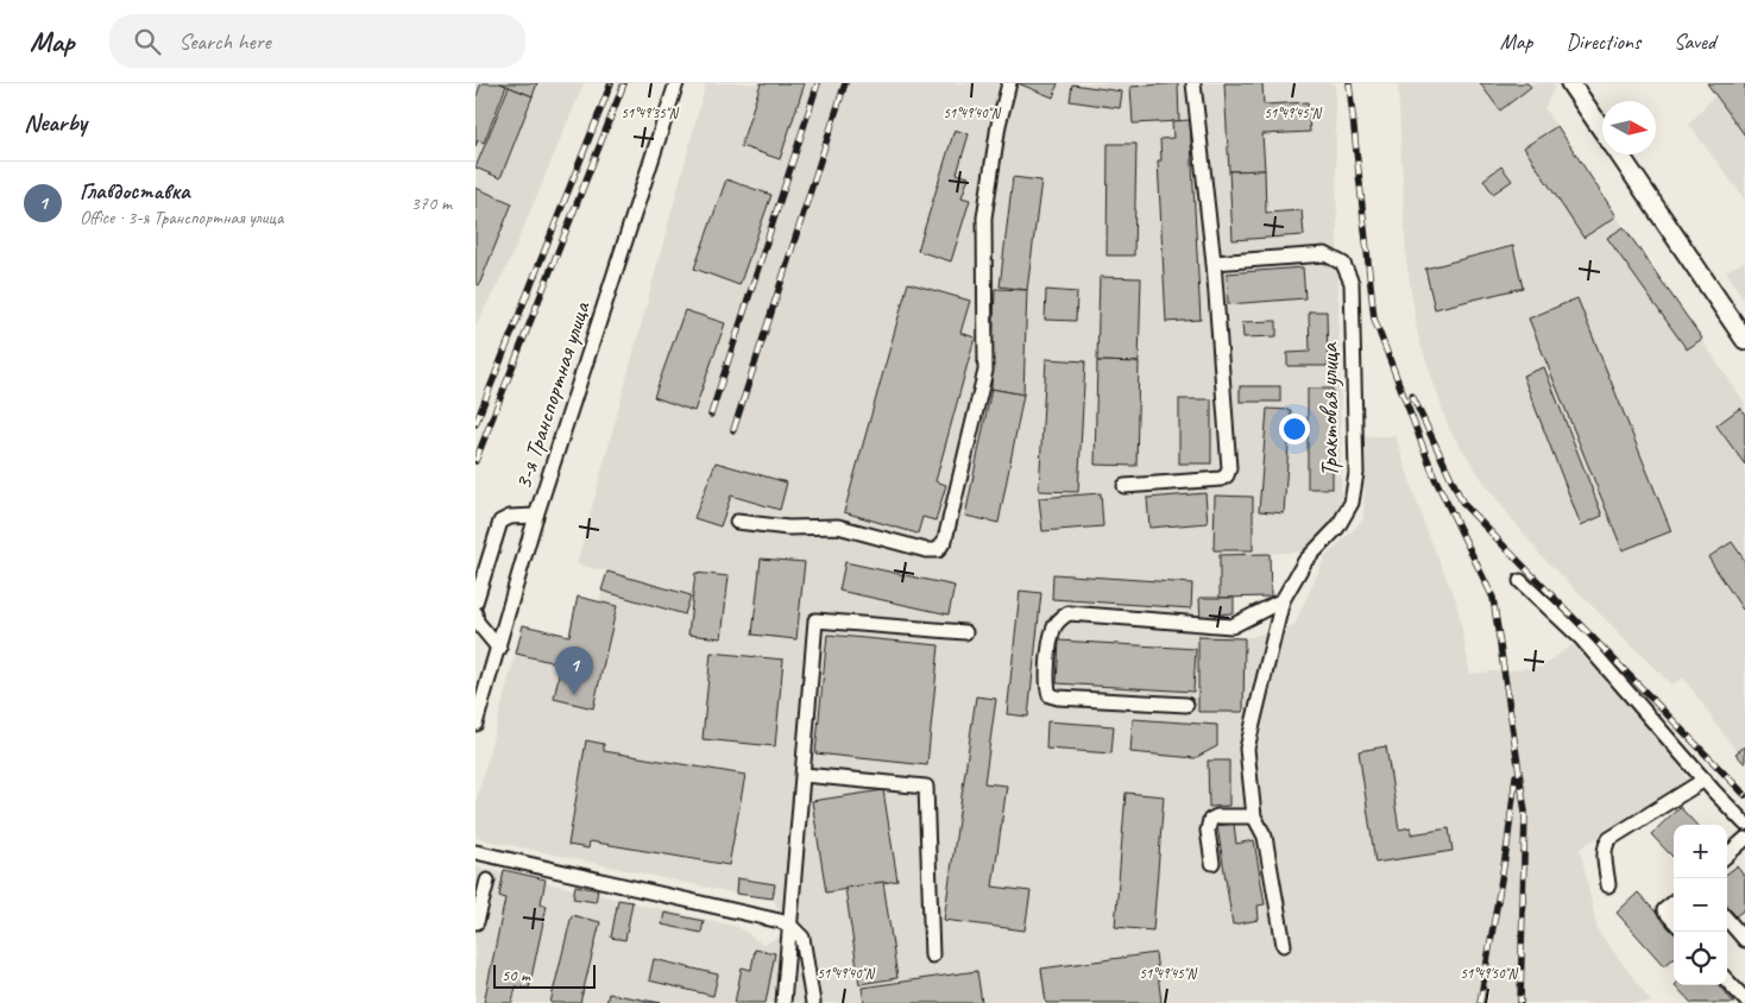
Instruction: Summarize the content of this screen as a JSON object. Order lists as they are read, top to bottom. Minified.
{"streets":{"street":["3-я Транспортная улица","Трактовая улица"]},"scale_bar":"50 m","north":"right","page":{"header":"Map","search":"Search here","nav":["Map","Directions","Saved"],"heading":"Nearby","list":[{"mark":"1","name":"Главдоставка","note":"Office · 3-я Транспортная улица","value":"370 m"}],"pins":"1","map_buttons":["+","−"],"scale":"50 m"},"coordinates":["51°49'35\"N","51°49'40\"N","51°49'45\"N","51°49'50\"N"]}
